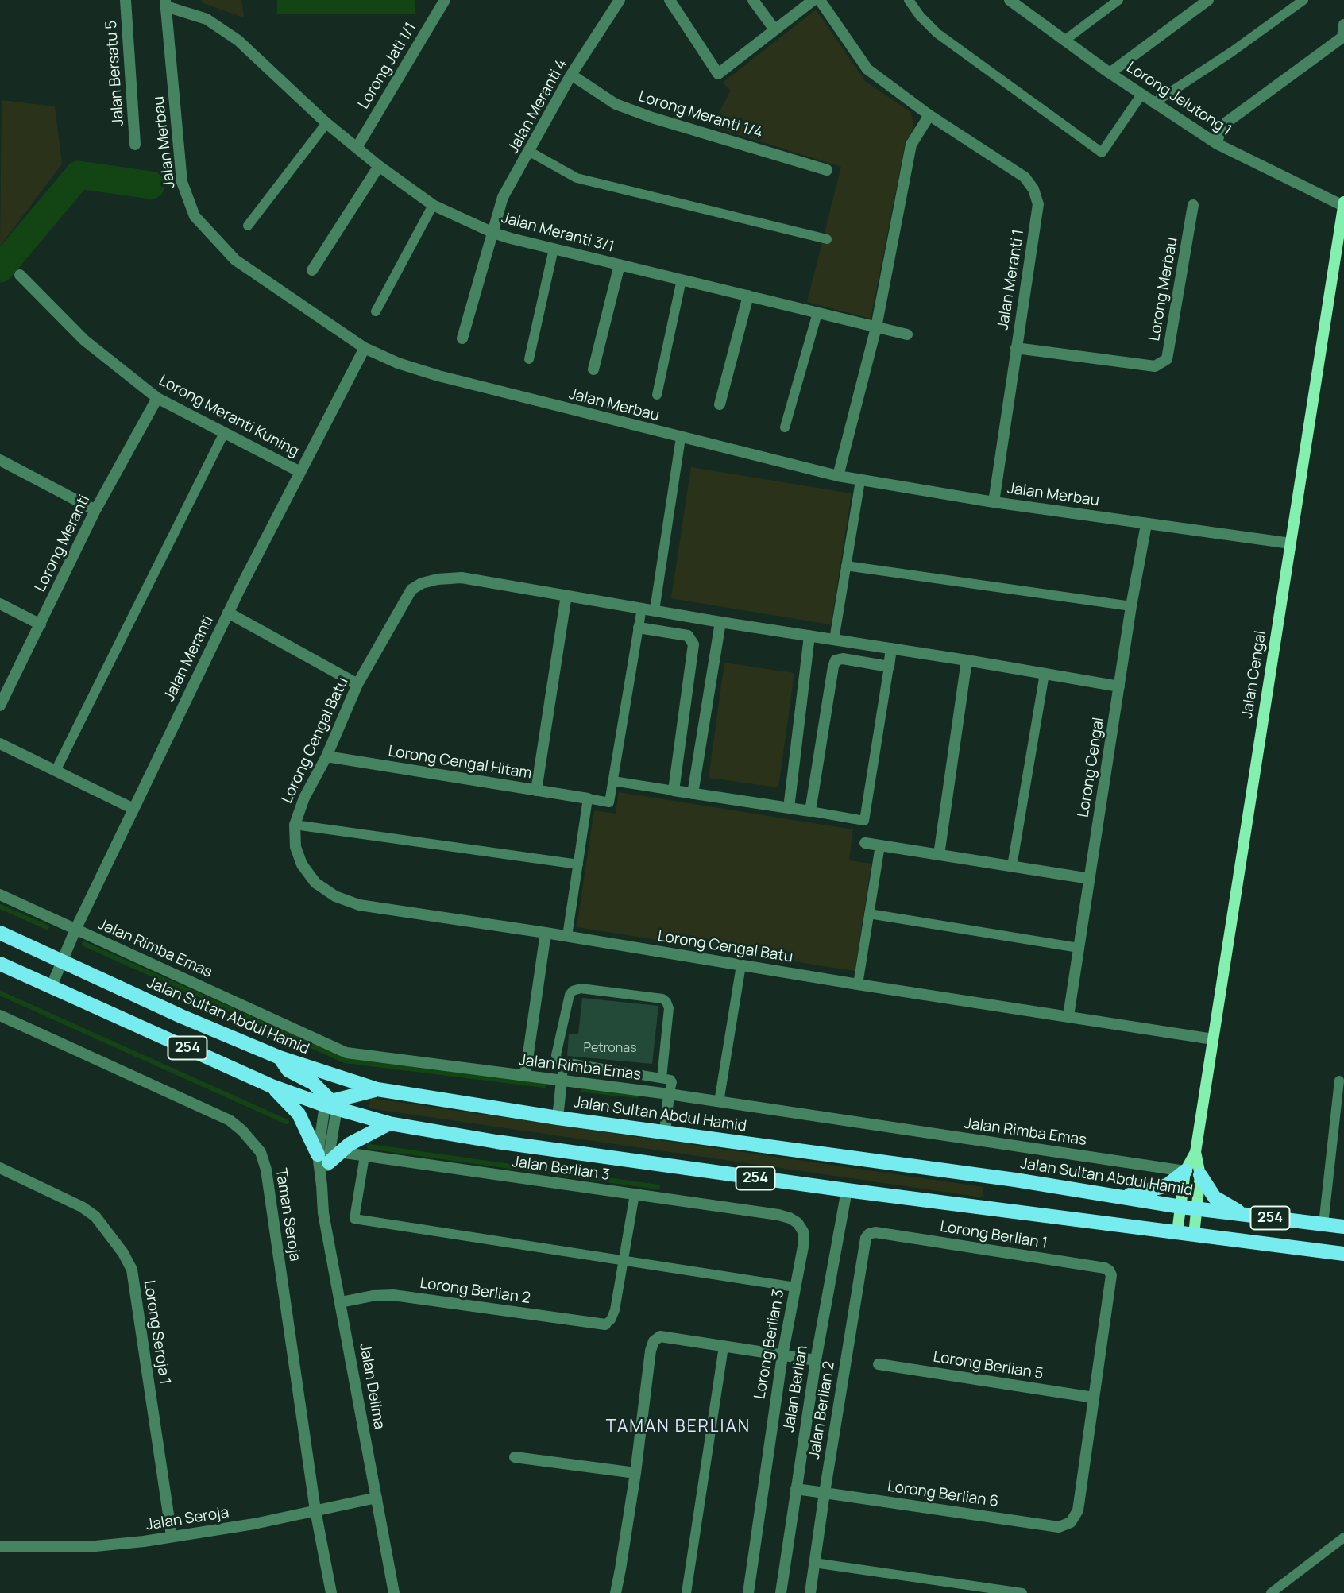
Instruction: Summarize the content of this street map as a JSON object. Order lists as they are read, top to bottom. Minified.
{"streets":{"main road":["Jalan Sultan Abdul Hamid","254"],"street":["Lorong Jati 1/1","Jalan Bersatu 5","Lorong Jelutong 1","Jalan Meranti 4","Lorong Meranti 1/4","Jalan Merbau","Jalan Meranti 3/1","Jalan Meranti 1","Lorong Merbau","Lorong Meranti Kuning","Lorong Meranti","Jalan Meranti","Jalan Cengal","Lorong Cengal Batu","Lorong Cengal Hitam","Lorong Cengal","Jalan Rimba Emas","Jalan Berlian 3","Taman Seroja","Lorong Berlian 1","Lorong Berlian 2","Lorong Seroja 1","Lorong Berlian 3","Lorong Berlian 5","Jalan Delima","Jalan Berlian","Jalan Berlian 2","Lorong Berlian 6","Jalan Seroja"]},"crossings":[["Lorong Jati 1/1","Jalan Meranti 3/1"],["Lorong Jelutong 1","Jalan Cengal"],["Jalan Meranti 4","Lorong Meranti 1/4"],["Jalan Meranti 4","Jalan Meranti 3/1"],["Jalan Merbau","Jalan Meranti 3/1"],["Jalan Merbau","Jalan Meranti 1"],["Jalan Merbau","Jalan Meranti"],["Jalan Merbau","Jalan Cengal"],["Jalan Merbau","Lorong Cengal"],["Jalan Meranti 1","Lorong Merbau"],["Lorong Meranti Kuning","Lorong Meranti"],["Lorong Meranti Kuning","Jalan Meranti"],["Jalan Meranti","Jalan Rimba Emas"],["Jalan Meranti","Jalan Sultan Abdul Hamid"],["Jalan Meranti","254"],["Jalan Cengal","Lorong Cengal Batu"],["Jalan Cengal","Jalan Rimba Emas"],["Jalan Cengal","Jalan Sultan Abdul Hamid"],["Jalan Cengal","254"],["Lorong Cengal Batu","Lorong Cengal Hitam"],["Lorong Cengal Batu","Lorong Cengal"],["254","Jalan Delima"],["254","Jalan Berlian"],["Jalan Berlian 3","Lorong Berlian 3"],["Taman Seroja","Jalan Seroja"],["Lorong Berlian 1","Lorong Berlian 5"],["Lorong Berlian 1","Jalan Berlian 2"],["Lorong Berlian 1","Lorong Berlian 6"],["Lorong Berlian 2","Jalan Delima"],["Lorong Seroja 1","Jalan Seroja"],["Lorong Berlian 5","Lorong Berlian 6"],["Jalan Delima","Jalan Seroja"],["Jalan Berlian","Lorong Berlian 6"],["Jalan Berlian 2","Lorong Berlian 6"]],"districts":["TAMAN BERLIAN"],"house_numbers":["Petronas"]}
